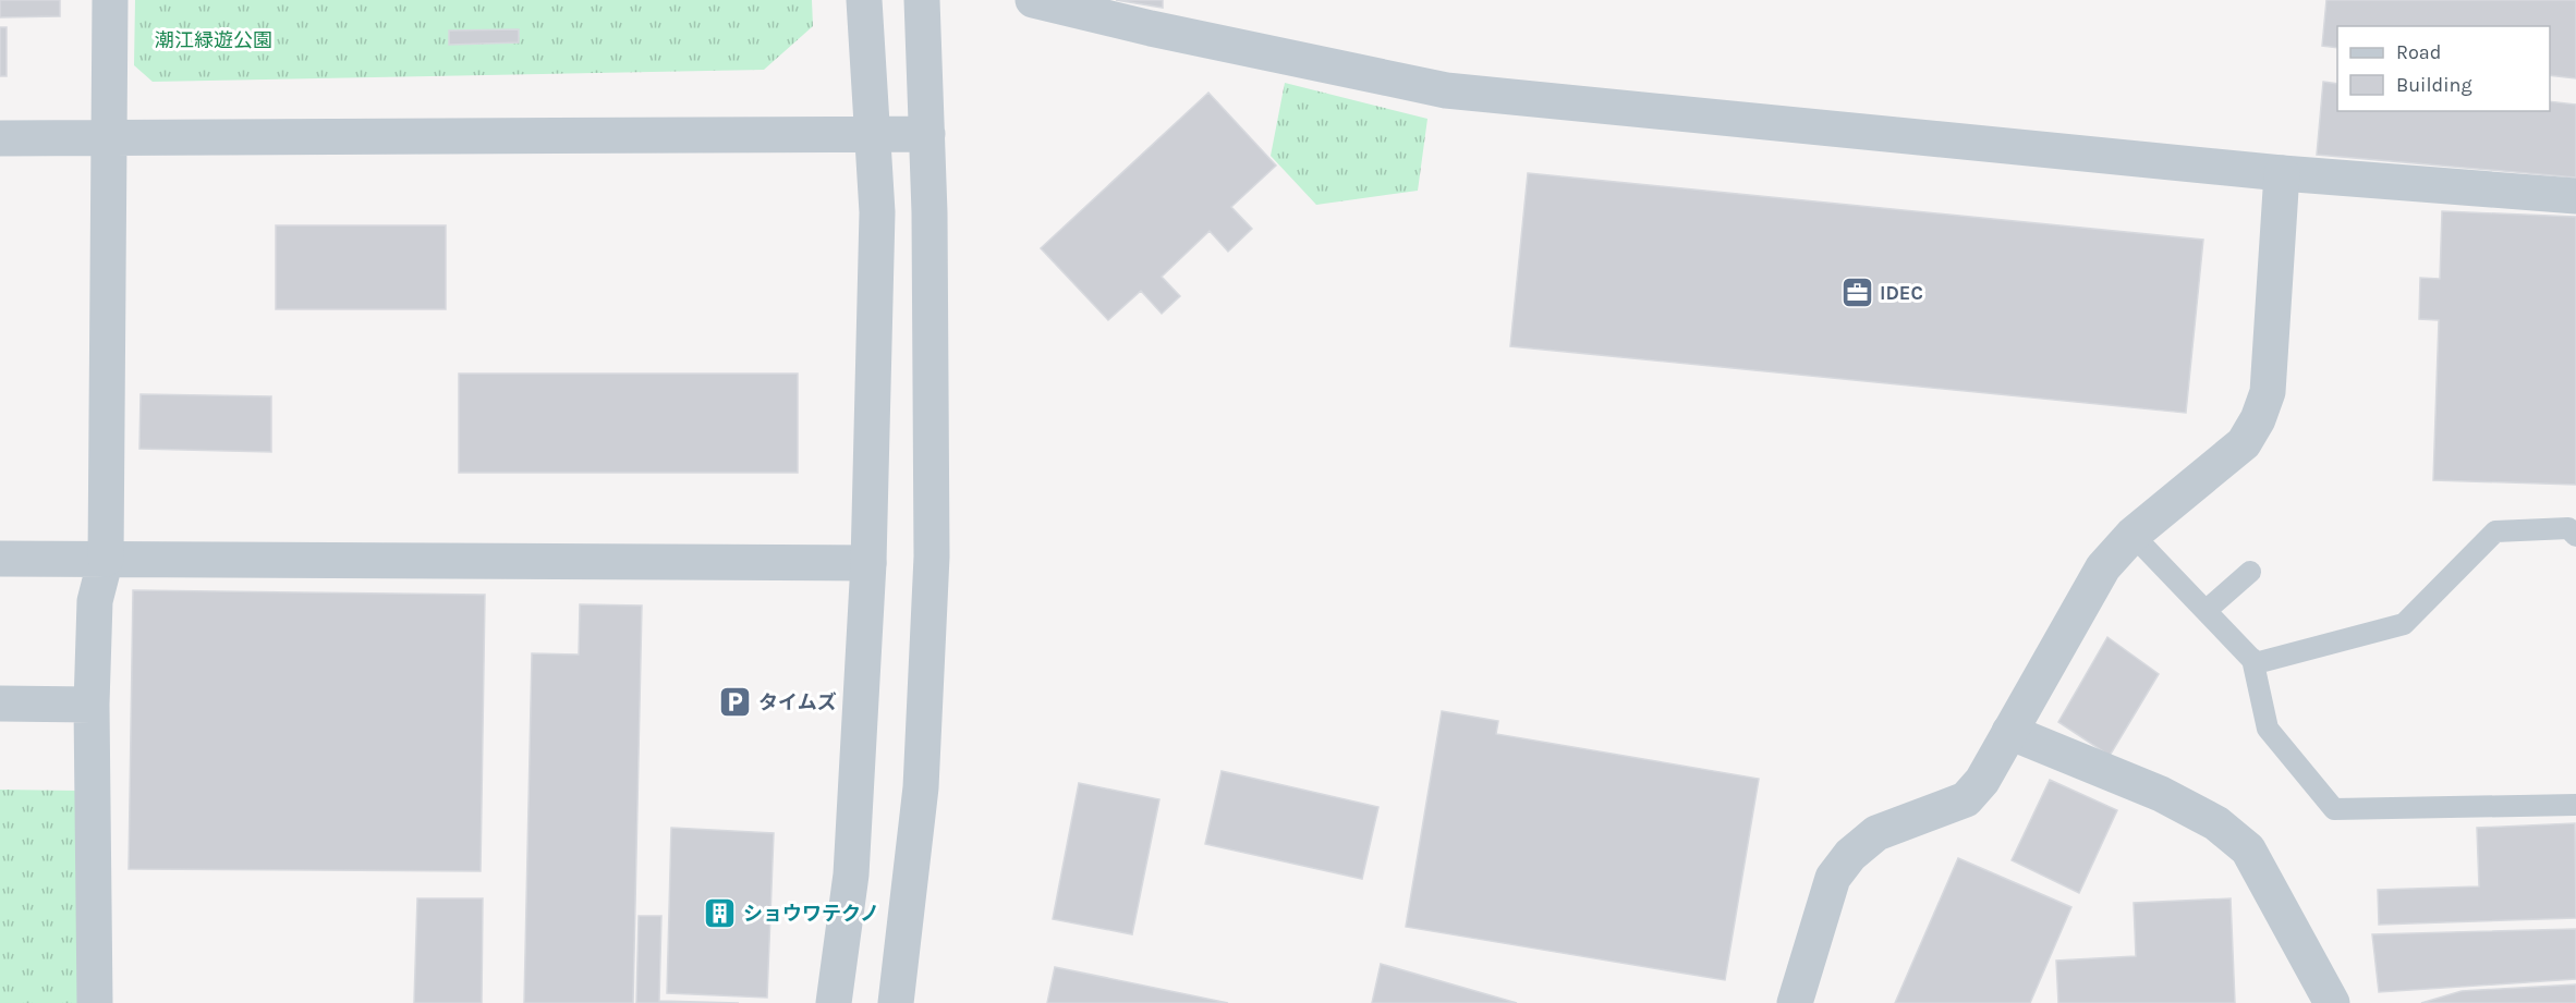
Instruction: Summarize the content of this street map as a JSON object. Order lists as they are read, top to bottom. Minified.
{"parks":["潮江緑遊公園"],"places":{"office":["IDEC"],"parking":["タイムズ"],"building":["ショウワテクノ"]},"legend":["Road","Building"]}
